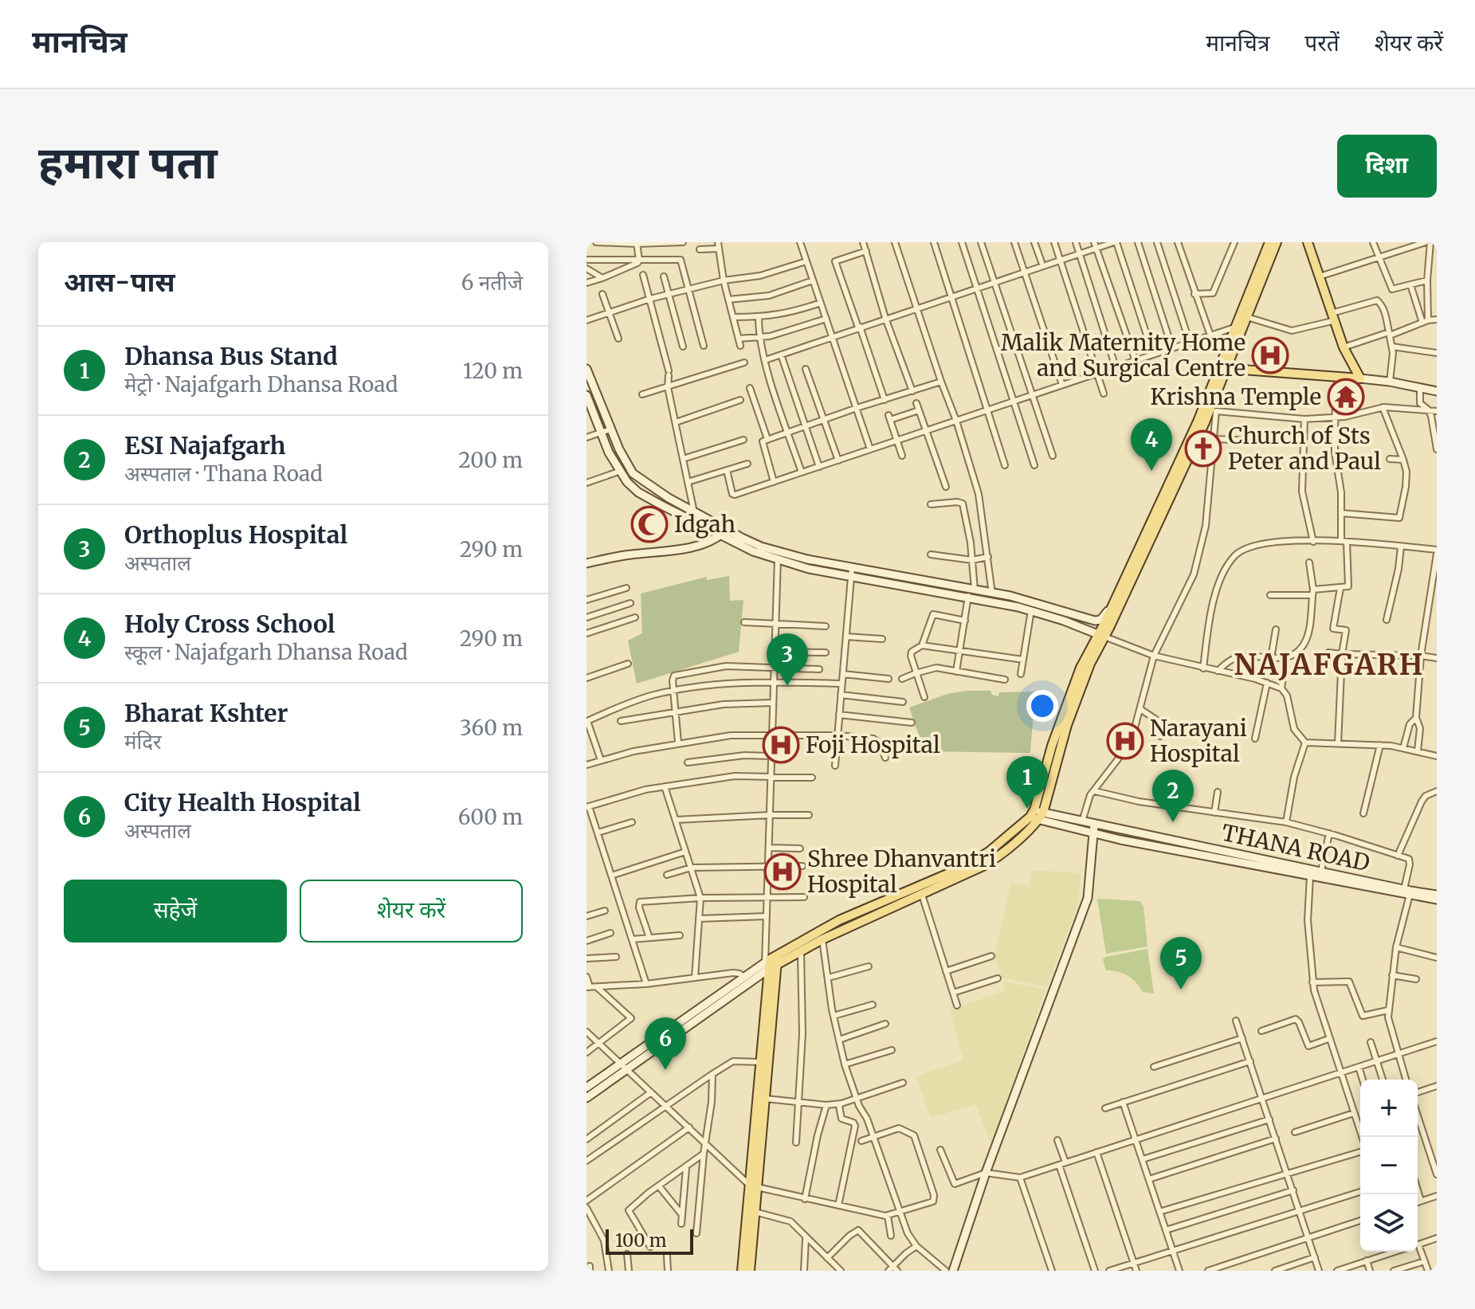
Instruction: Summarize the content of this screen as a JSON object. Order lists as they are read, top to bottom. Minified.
{"streets":{"main road":["THANA ROAD"]},"districts":["NAJAFGARH"],"places":{"hospital":["Malik Maternity Home and Surgical Centre","Narayani Hospital","Foji Hospital","Shree Dhanvantri Hospital"],"temple":["Krishna Temple"],"church":["Church of Sts Peter and Paul"],"mosque":["Idgah"]},"scale_bar":"100 m","page":{"header":"मानचित्र","nav":["मानचित्र","परतें","शेयर करें"],"title":"हमारा पता","buttons":["दिशा",["सहेजें","शेयर करें"]],"heading":["आस-पास","6 नतीजे"],"list":[{"mark":"1","name":"Dhansa Bus Stand","note":"मेट्रो · Najafgarh Dhansa Road","value":"120 m"},{"mark":"2","name":"ESI Najafgarh","note":"अस्पताल · Thana Road","value":"200 m"},{"mark":"3","name":"Orthoplus Hospital","note":"अस्पताल","value":"290 m"},{"mark":"4","name":"Holy Cross School","note":"स्कूल · Najafgarh Dhansa Road","value":"290 m"},{"mark":"5","name":"Bharat Kshter","note":"मंदिर","value":"360 m"},{"mark":"6","name":"City Health Hospital","note":"अस्पताल","value":"600 m"}],"pins":["4","3","1","2","5","6"],"map_buttons":["+","−"],"scale":"100 m"}}
